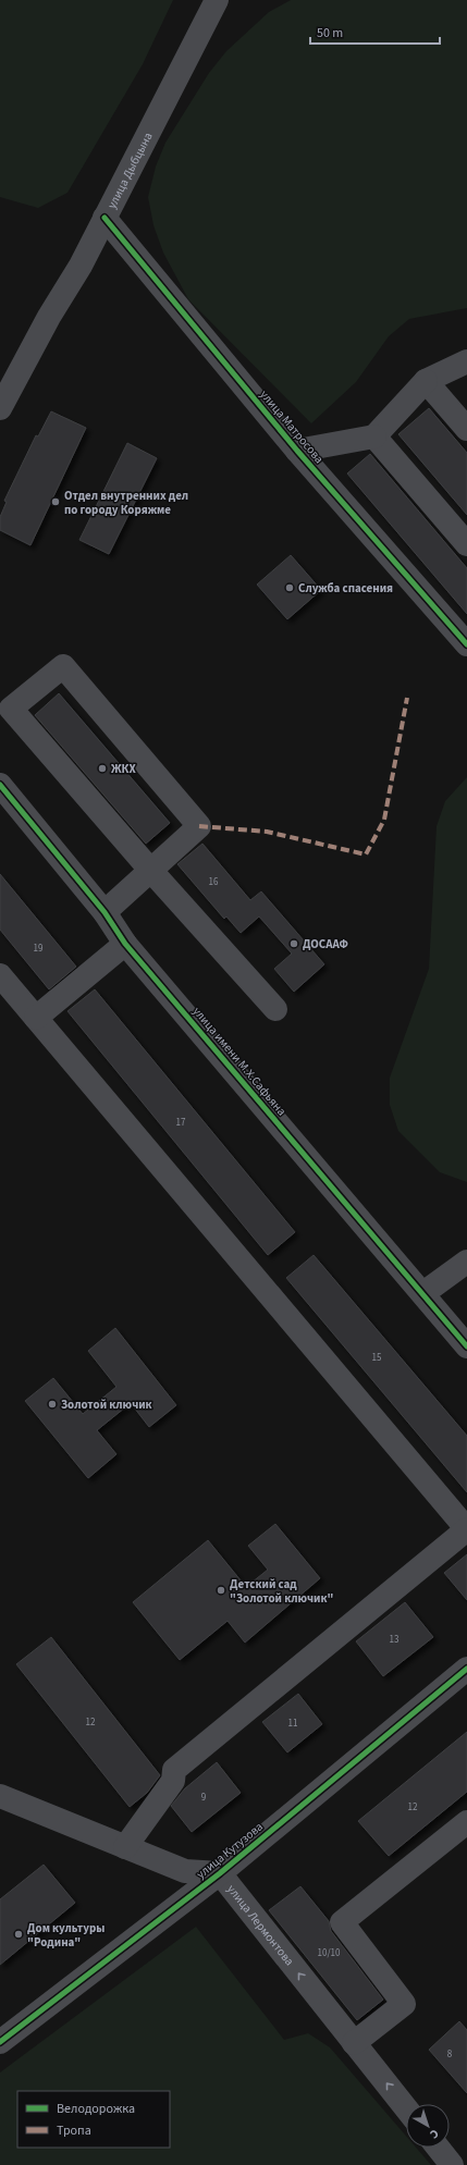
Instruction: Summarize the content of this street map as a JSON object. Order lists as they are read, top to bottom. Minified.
{"streets":{"street":["улица Дыбцына","улица Матросова","улица имени М.Х.Сафьяна","улица Кутузова","улица Лермонтова"]},"crossings":[["улица Дыбцына","улица Матросова"],["улица Кутузова","улица Лермонтова"]],"one_way":["улица Лермонтова"],"places":["Отдел внутренних дел по городу Коряжме","Служба спасения","ЖКХ","ДОСААФ","Золотой ключик","Детский сад \"Золотой ключик\"","Дом культуры \"Родина\""],"house_numbers":["16","19","17","15","13","12","11","9","12","10/10","8"],"legend":["Велодорожка","Тропа"],"scale_bar":"50 m","north":"bottom right"}
